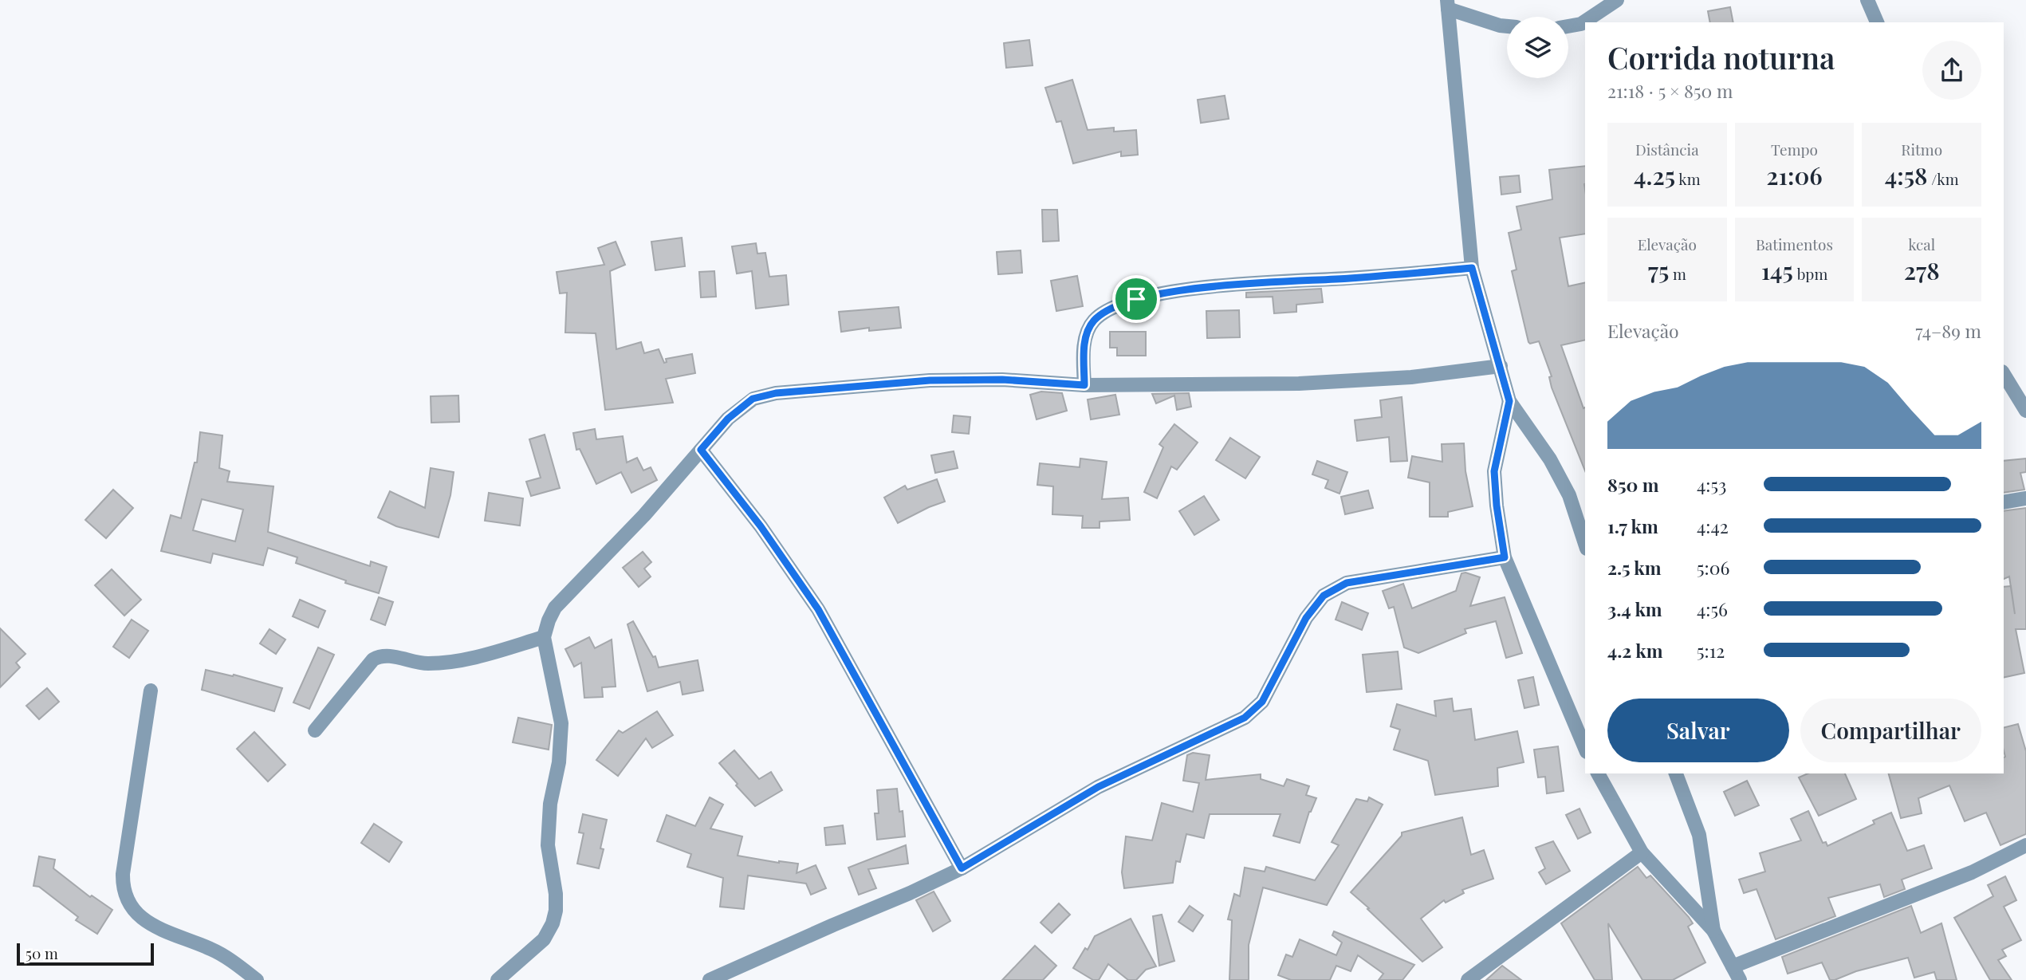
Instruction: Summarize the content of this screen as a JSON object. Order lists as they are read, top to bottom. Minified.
{"scale_bar":"50 m","page":{"heading":["Corrida noturna","21:18 · 5 × 850 m"],"stats":[["Distância","4.25 km"],["Tempo","21:06"],["Ritmo","4:58 /km"],["Elevação","75 m"],["Batimentos","145 bpm"],["kcal","278"]],"chart":["Elevação","74–89 m"],"list":[{"name":"850 m","note":"4:53"},{"name":"1.7 km","note":"4:42"},{"name":"2.5 km","note":"5:06"},{"name":"3.4 km","note":"4:56"},{"name":"4.2 km","note":"5:12"}],"buttons":["Salvar","Compartilhar"],"scale":"50 m"}}
